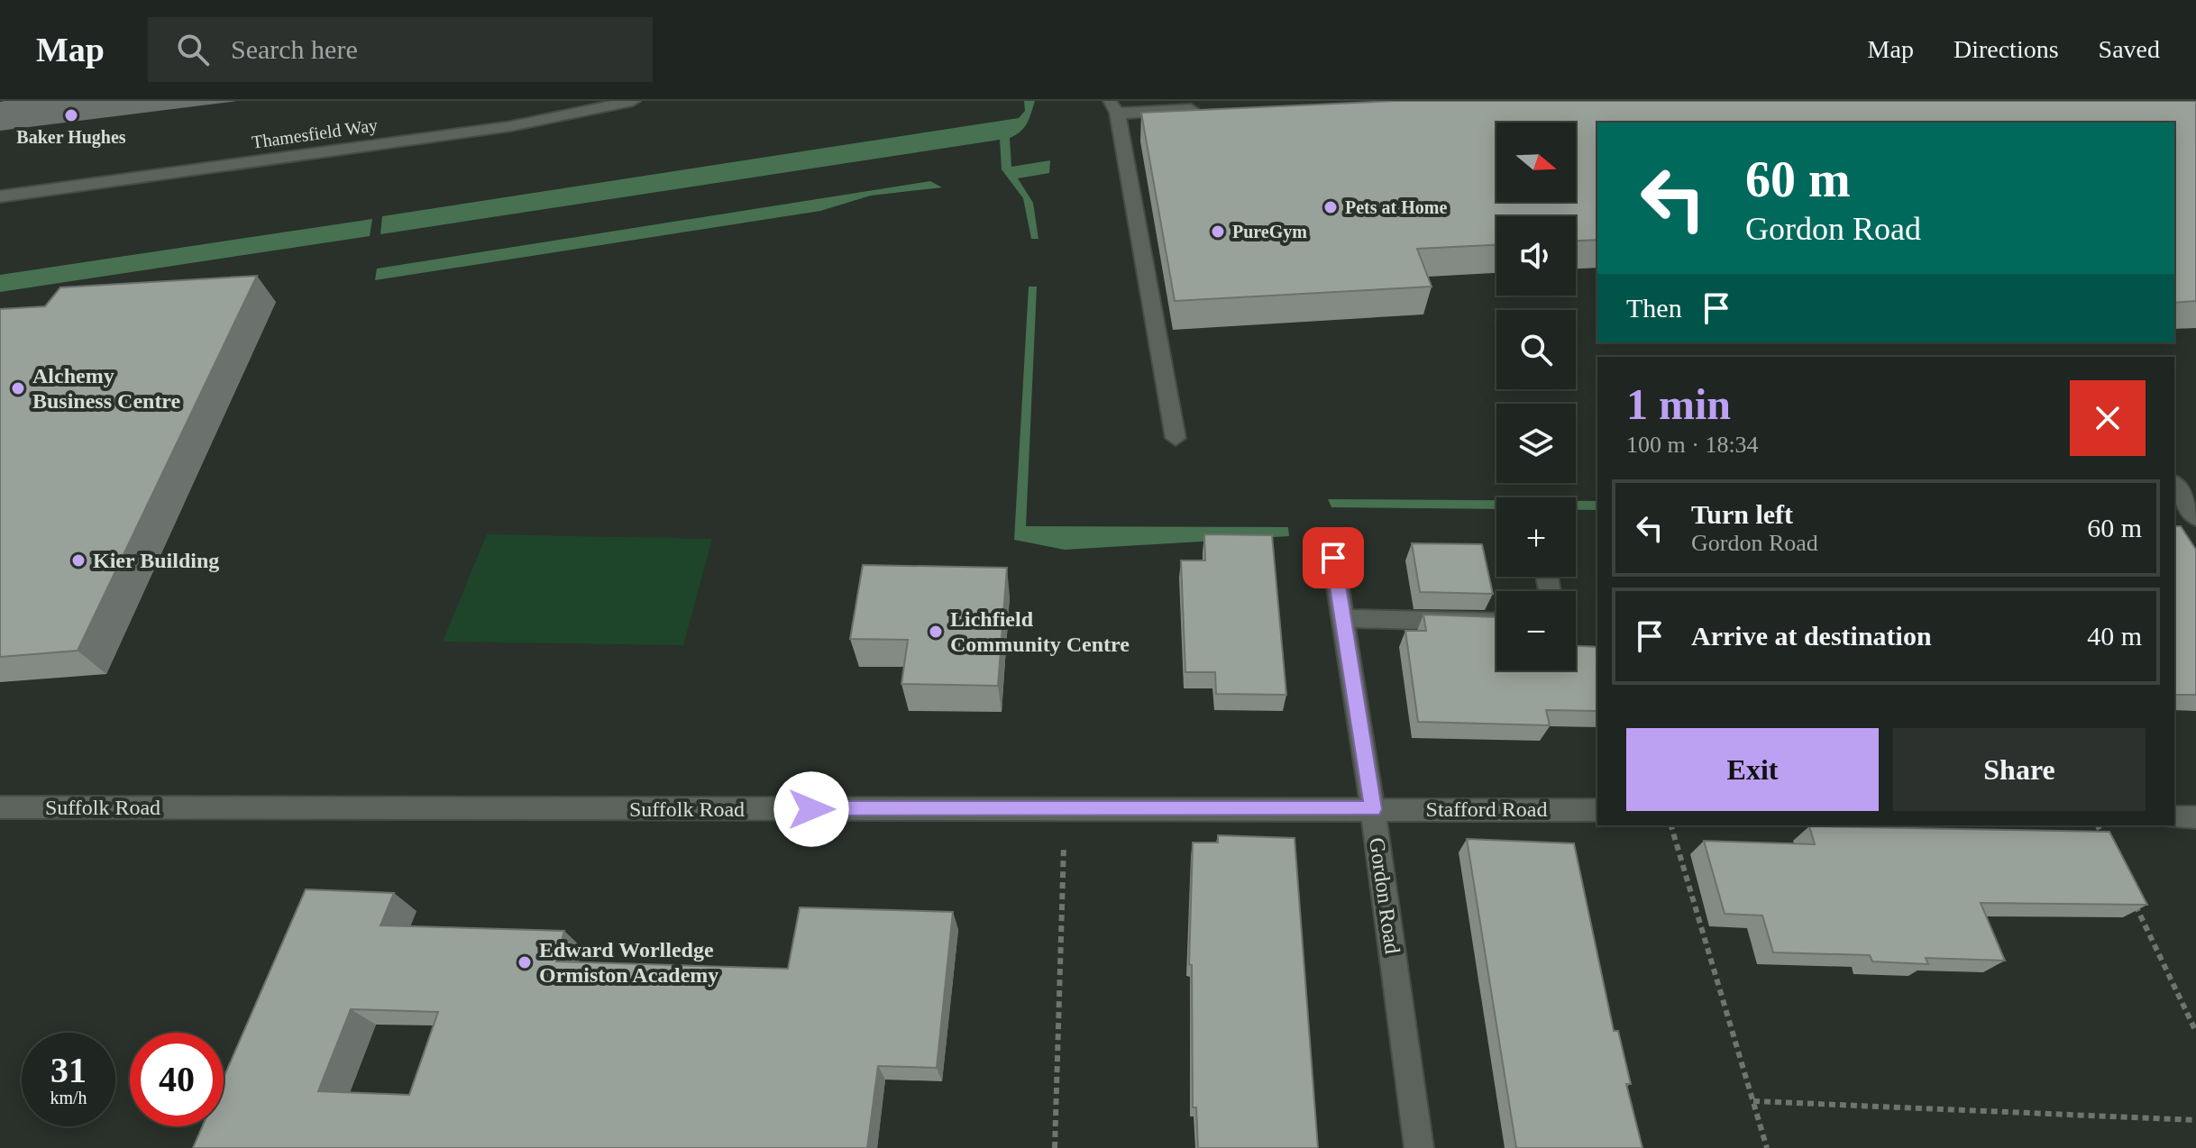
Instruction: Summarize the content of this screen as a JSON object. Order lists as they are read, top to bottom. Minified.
{"streets":{"street":["Thamesfield Way","Suffolk Road","Stafford Road","Gordon Road"]},"crossings":[["Suffolk Road","Stafford Road"],["Suffolk Road","Gordon Road"],["Stafford Road","Gordon Road"]],"places":["Baker Hughes","Pets at Home","PureGym","Alchemy Business Centre","Kier Building","Lichfield Community Centre","Edward Worlledge Ormiston Academy"],"north":"right","page":{"header":"Map","search":"Search here","nav":["Map","Directions","Saved"],"map_buttons":["+","−"],"turn":["60 m","Gordon Road"],"then":"Then","heading":["1 min","100 m · 18:34"],"list":[{"name":"Turn left","note":"Gordon Road","value":"60 m"},{"name":"Arrive at destination","value":"40 m"}],"buttons":["Exit","Share"],"speed":"31 km/h","limit":"40"}}
